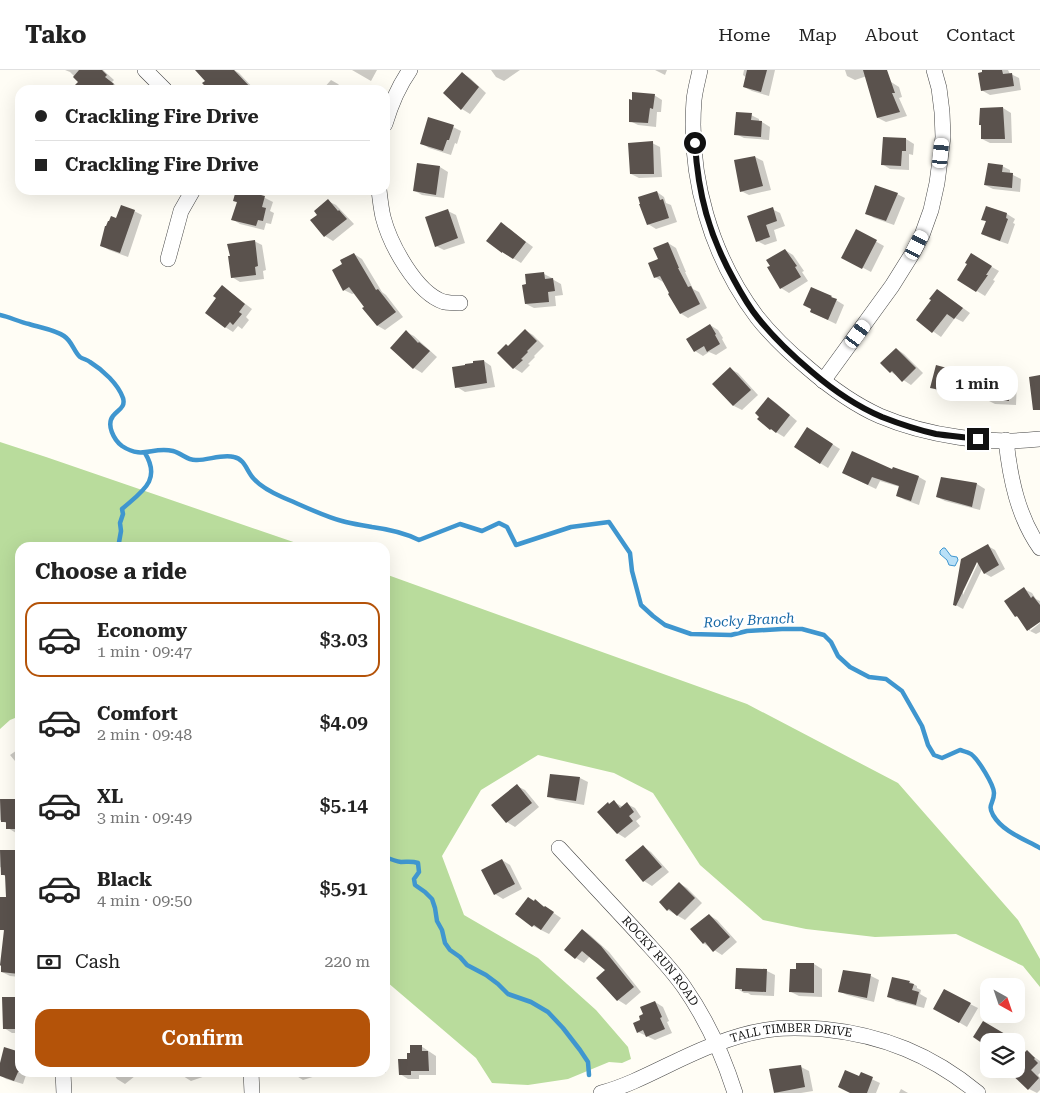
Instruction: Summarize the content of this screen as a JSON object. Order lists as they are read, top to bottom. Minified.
{"streets":{"street":["ROCKY RUN ROAD","TALL TIMBER DRIVE"]},"crossings":[["ROCKY RUN ROAD","TALL TIMBER DRIVE"]],"water":["Rocky Branch"],"north":"bottom right","page":{"header":"Tako","nav":["Home","Map","About","Contact"],"banner":["Crackling Fire Drive","Crackling Fire Drive"],"bubble":"1 min","heading":"Choose a ride","list":[{"name":"Economy","note":"1 min · 09:47","value":"$3.03"},{"name":"Comfort","note":"2 min · 09:48","value":"$4.09"},{"name":"XL","note":"3 min · 09:49","value":"$5.14"},{"name":"Black","note":"4 min · 09:50","value":"$5.91"}],"pay":["Cash","220 m"],"buttons":"Confirm"}}
